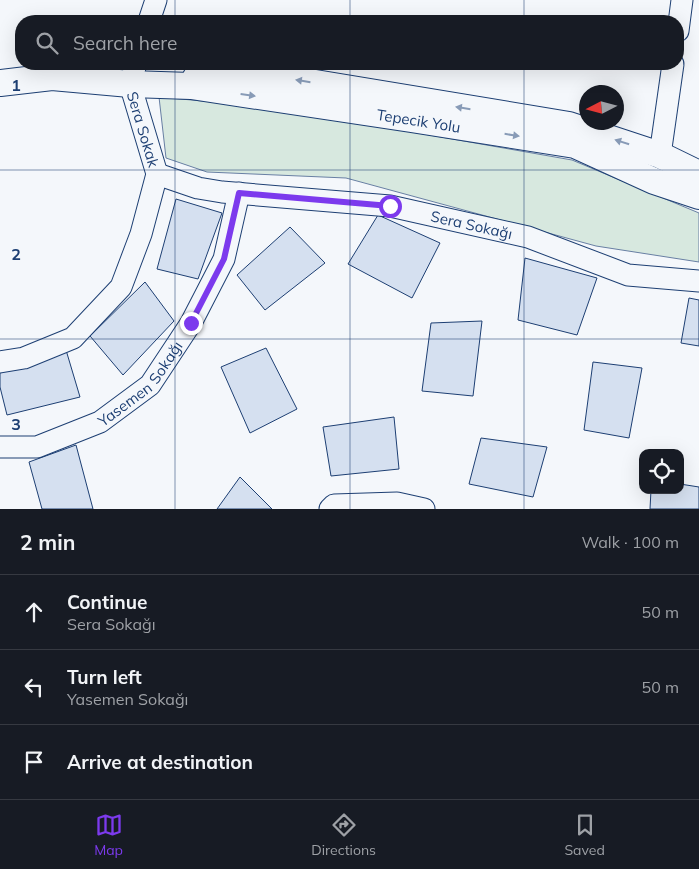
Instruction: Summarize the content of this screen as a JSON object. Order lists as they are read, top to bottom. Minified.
{"streets":{"main road":["Tepecik Yolu"],"street":["Sera Sokak","Sera Sokağı","Yasemen Sokağı"]},"crossings":[["Tepecik Yolu","Sera Sokak"],["Sera Sokak","Sera Sokağı"],["Sera Sokağı","Yasemen Sokağı"]],"north":"left","page":{"search":"Search here","heading":["2 min","Walk · 100 m"],"list":[["Continue","Sera Sokağı","50 m"],["Turn left","Yasemen Sokağı","50 m"],"Arrive at destination"],"nav":["Map","Directions","Saved"]},"grid":{"rows":["1","2","3"]}}
